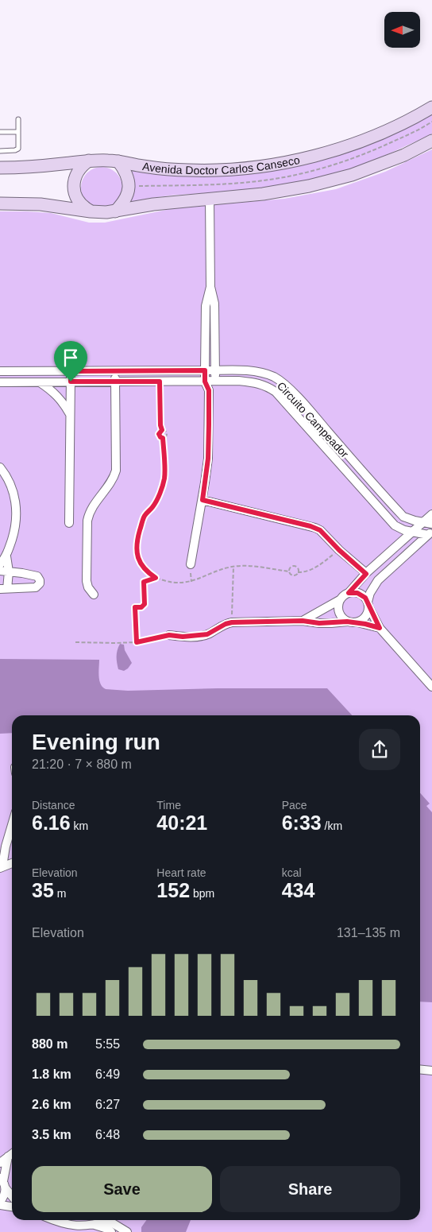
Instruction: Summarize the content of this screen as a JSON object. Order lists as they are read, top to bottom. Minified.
{"streets":{"main road":["Avenida Doctor Carlos Canseco"],"street":["Circuito Campeador"]},"north":"left","page":{"heading":["Evening run","21:20 · 7 × 880 m"],"stats":[["Distance","6.16 km"],["Time","40:21"],["Pace","6:33 /km"],["Elevation","35 m"],["Heart rate","152 bpm"],["kcal","434"]],"chart":["Elevation","131–135 m"],"list":[{"name":"880 m","note":"5:55"},{"name":"1.8 km","note":"6:49"},{"name":"2.6 km","note":"6:27"},{"name":"3.5 km","note":"6:48"}],"buttons":["Save","Share"]}}
